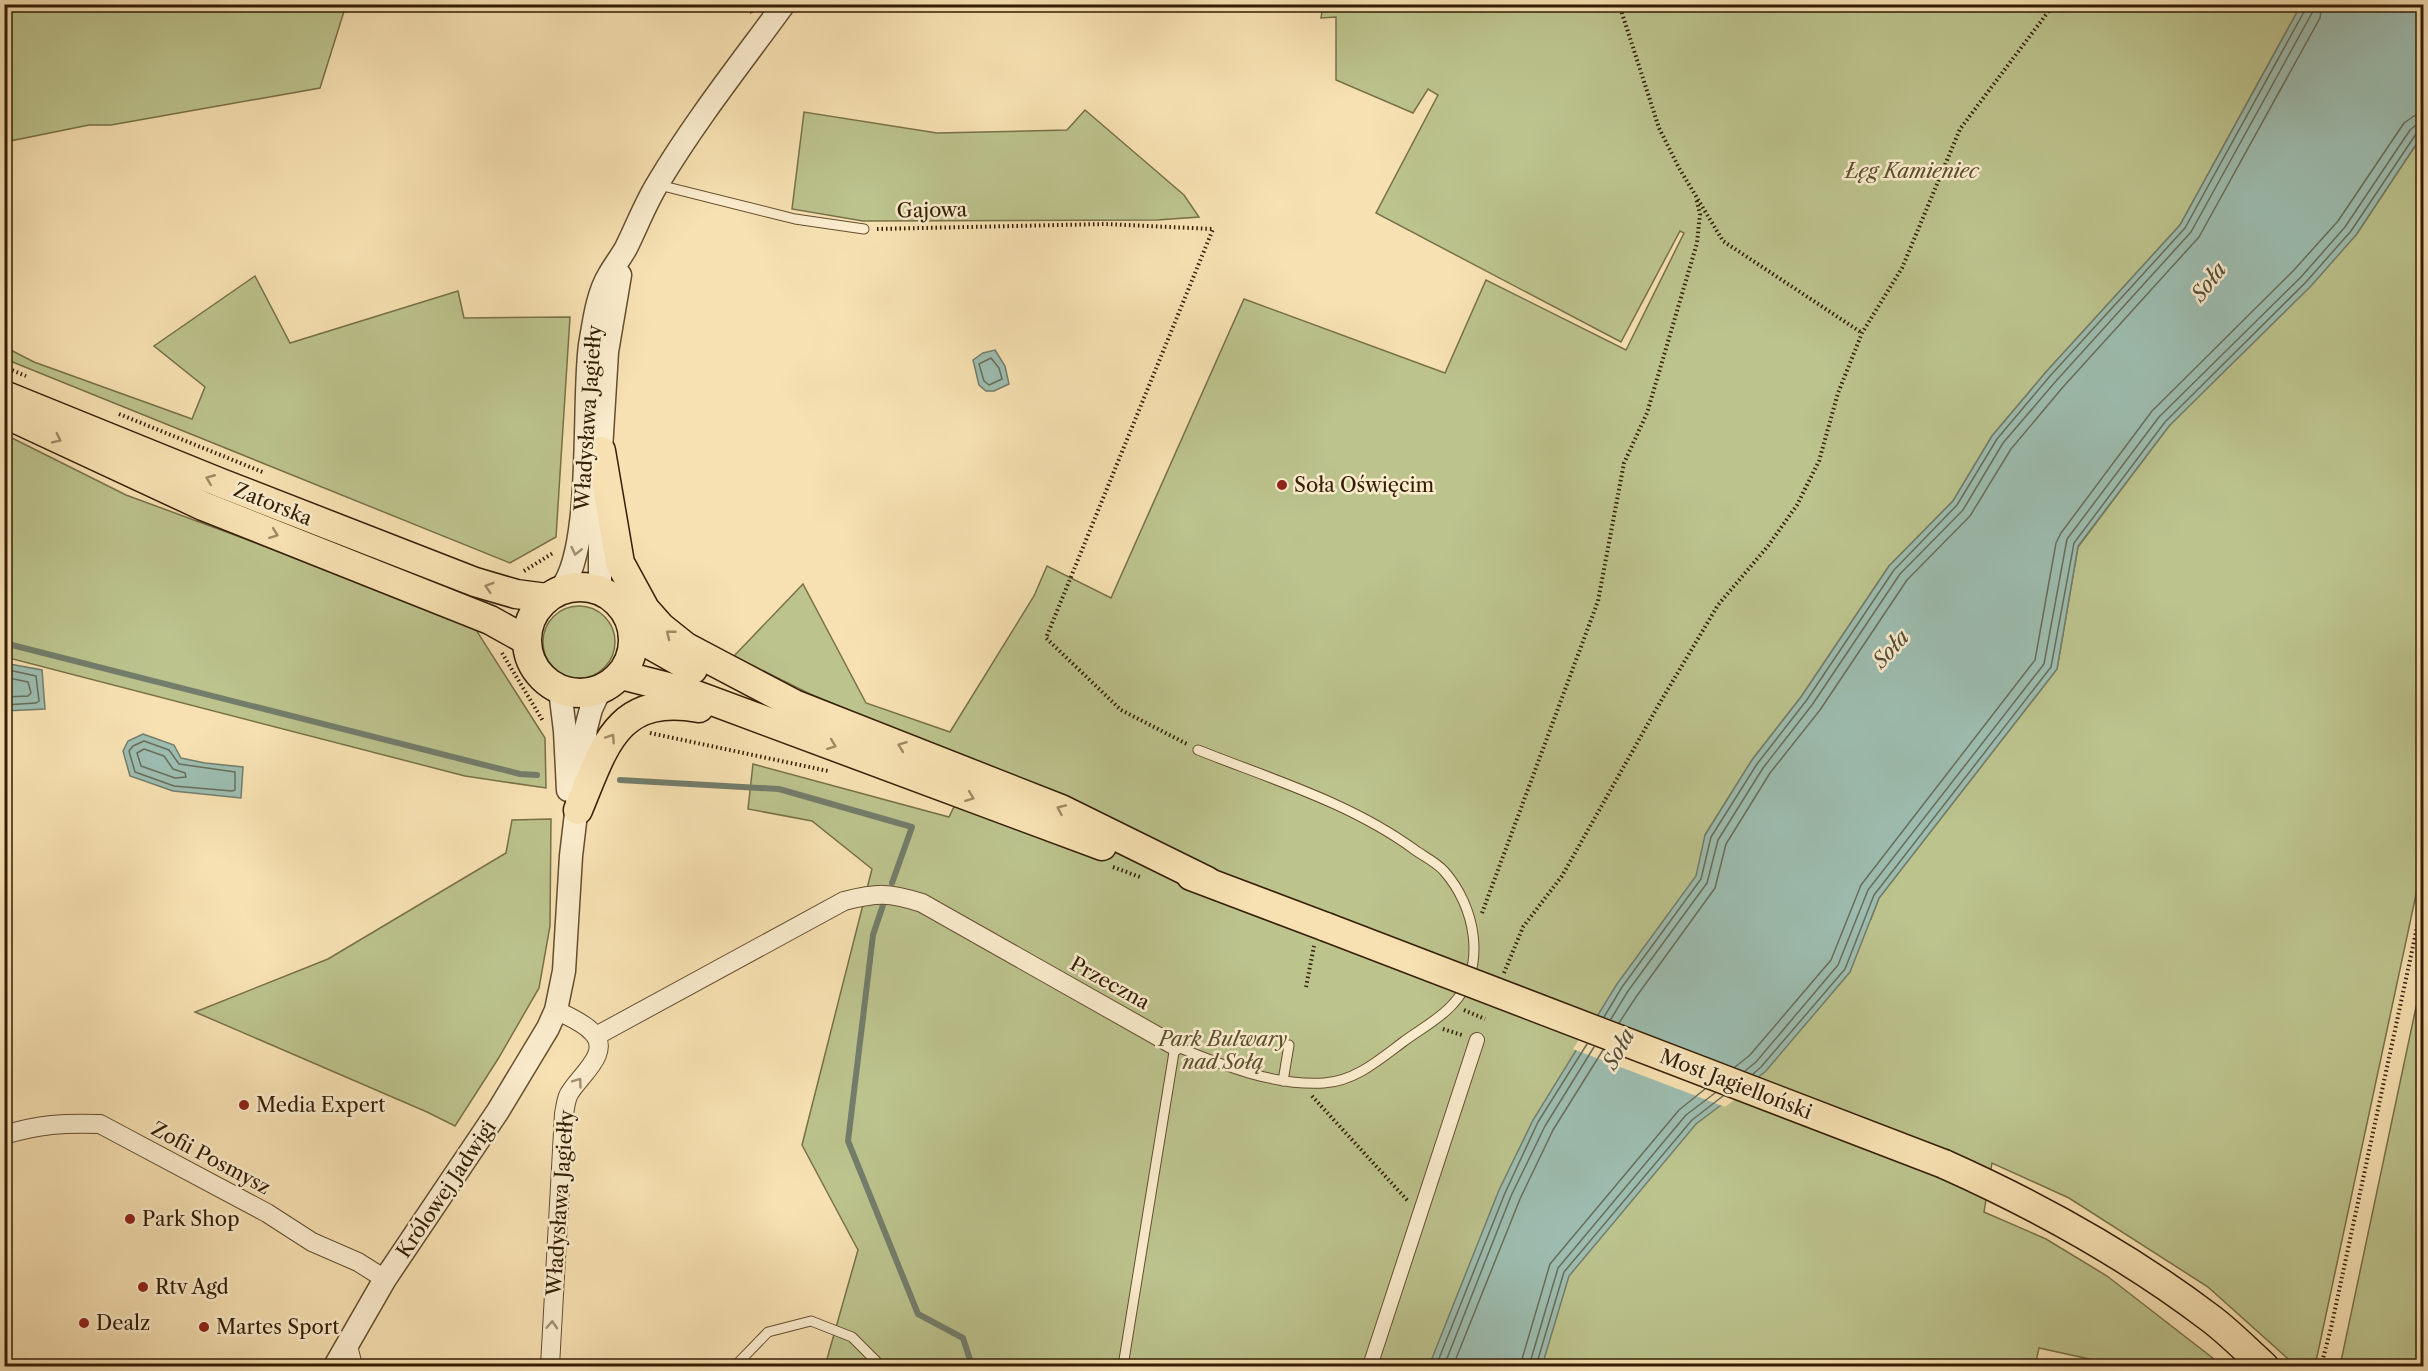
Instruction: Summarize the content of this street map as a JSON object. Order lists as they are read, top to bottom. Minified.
{"streets":{"main road":["Zatorska","Most Jagielloński"],"street":["Władysława Jagiełły","Przeczna","Zofii Posmysz","Królowej Jadwigi"],"path":["Gajowa"]},"crossings":[["Gajowa","Przeczna"],["Władysława Jagiełły","Zatorska"],["Władysława Jagiełły","Przeczna"],["Zofii Posmysz","Królowej Jadwigi"]],"water":["Soła"],"parks":["Łęg Kamieniec","Park Bulwary nad Sołą"],"places":["Soła Oświęcim","Media Expert","Park Shop","Rtv Agd","Dealz","Martes Sport"]}
